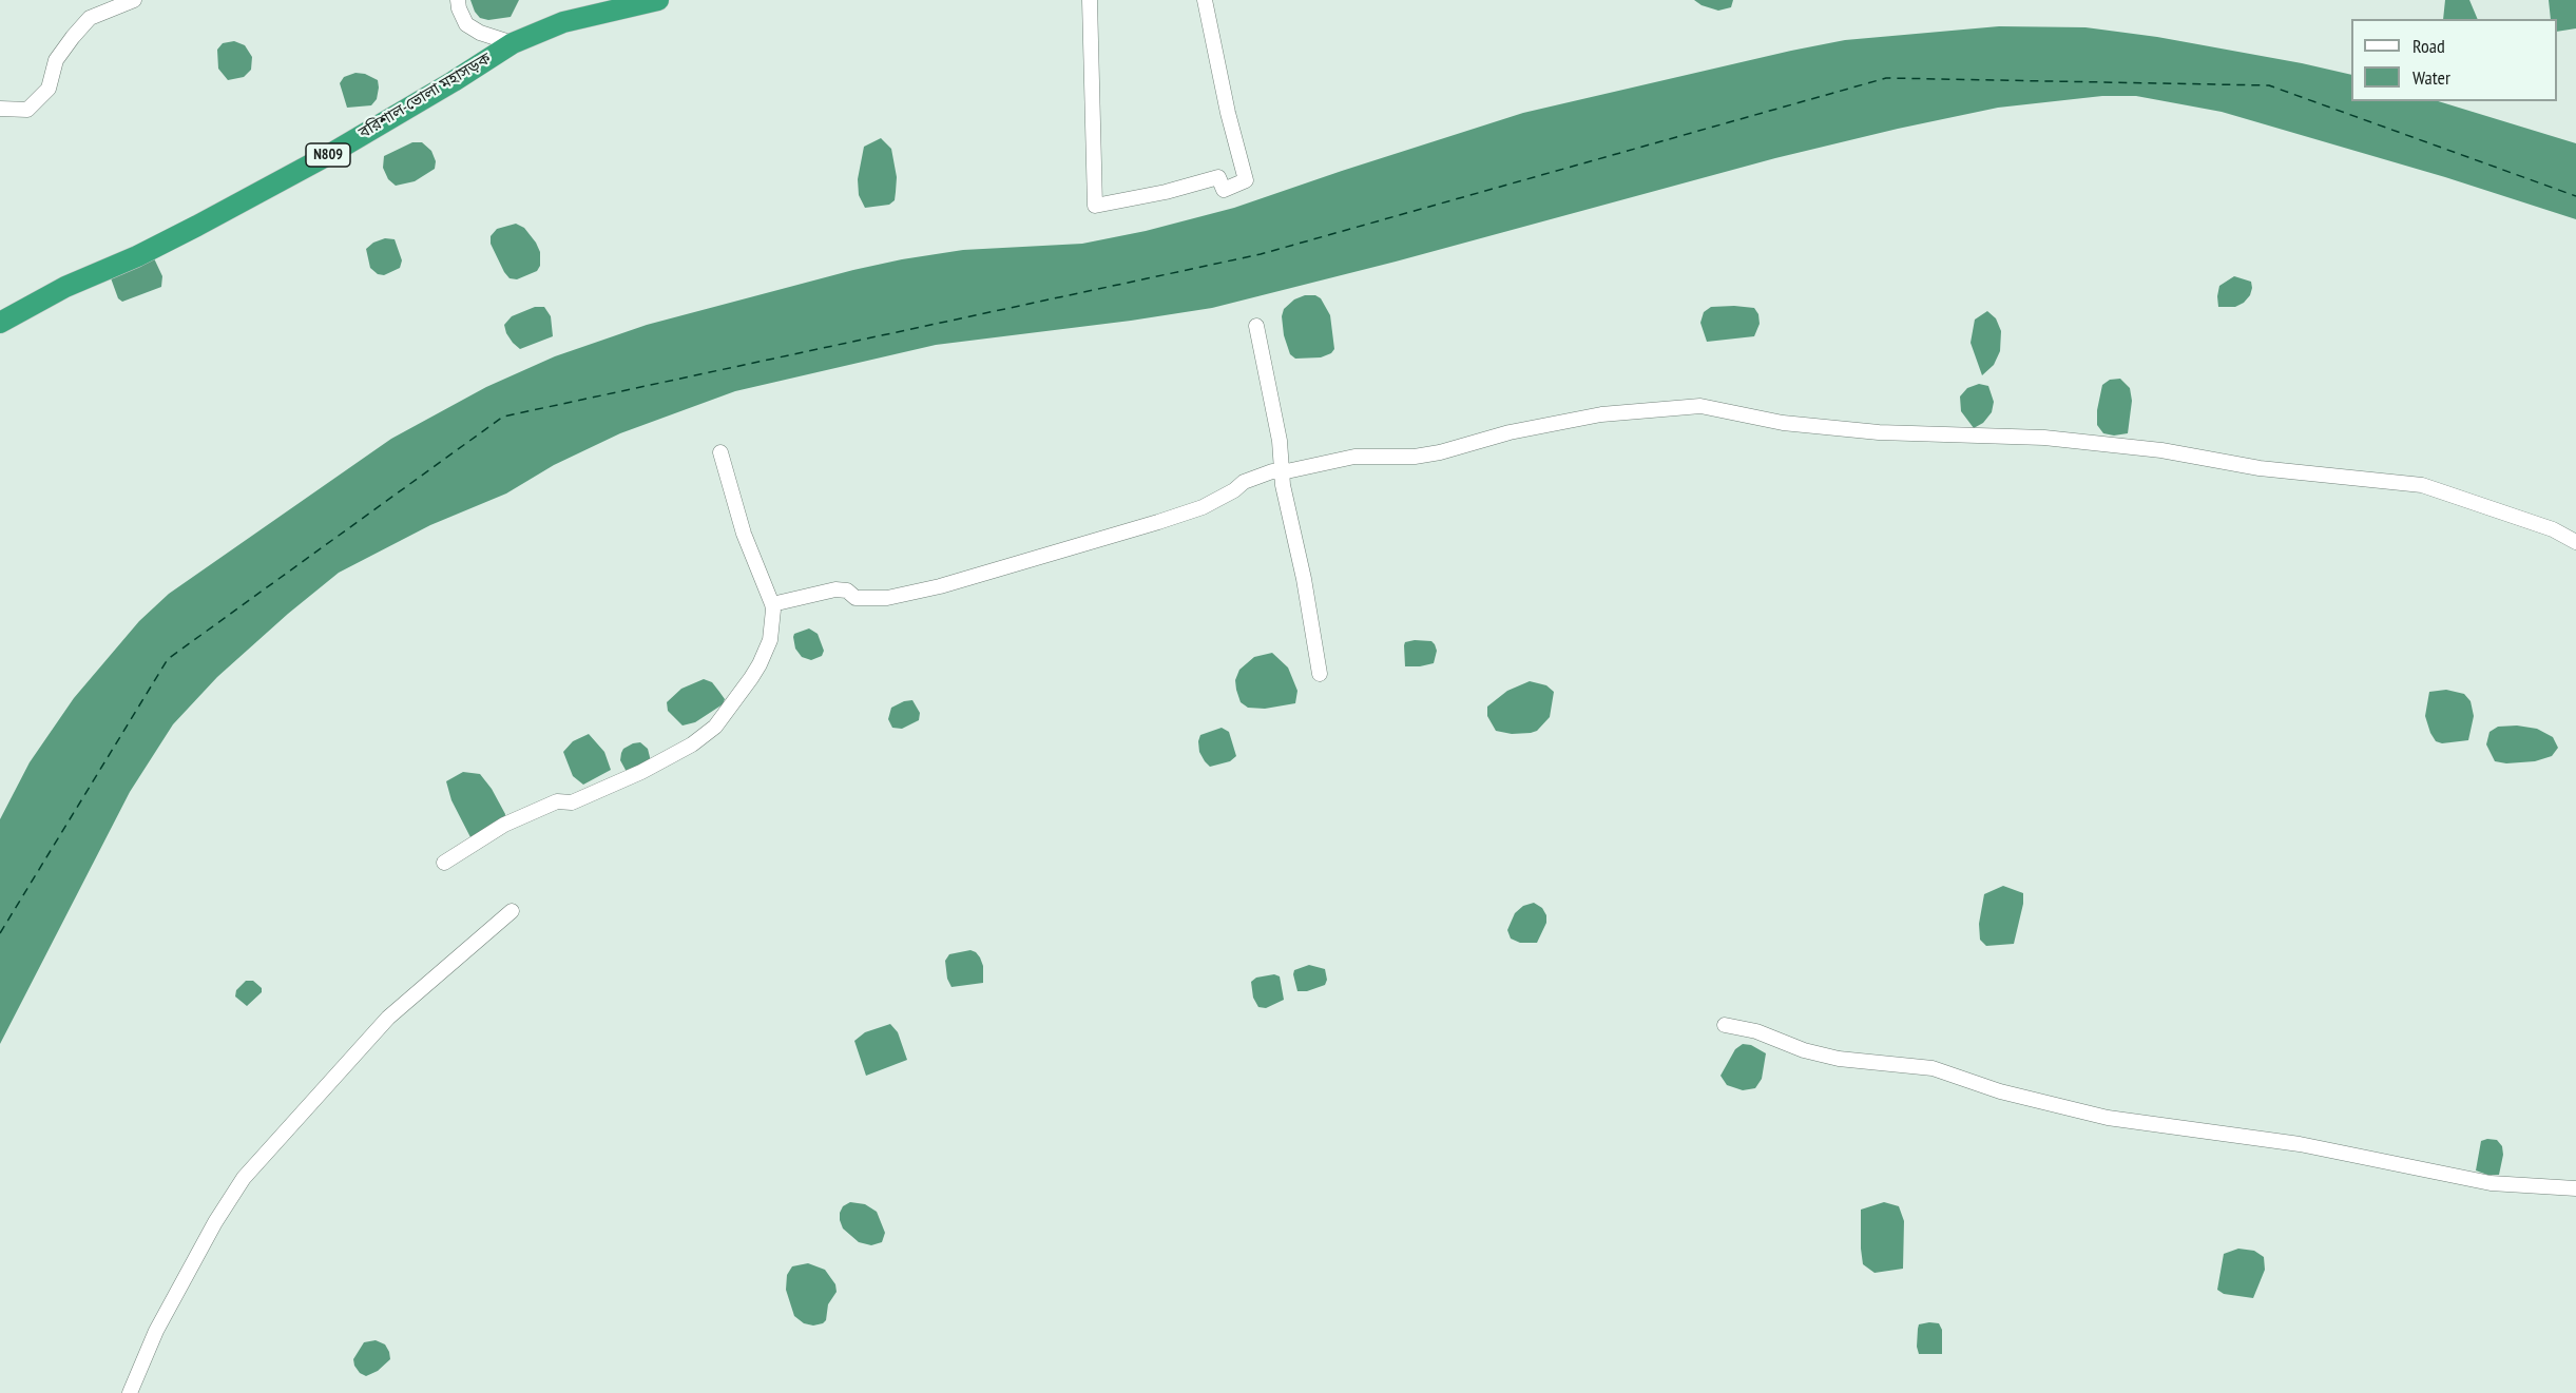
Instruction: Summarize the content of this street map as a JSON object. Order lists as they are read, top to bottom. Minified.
{"streets":{"highway":["বরিশাল-ভোলা মহাসড়ক","N809"]},"legend":["Road","Water"]}
